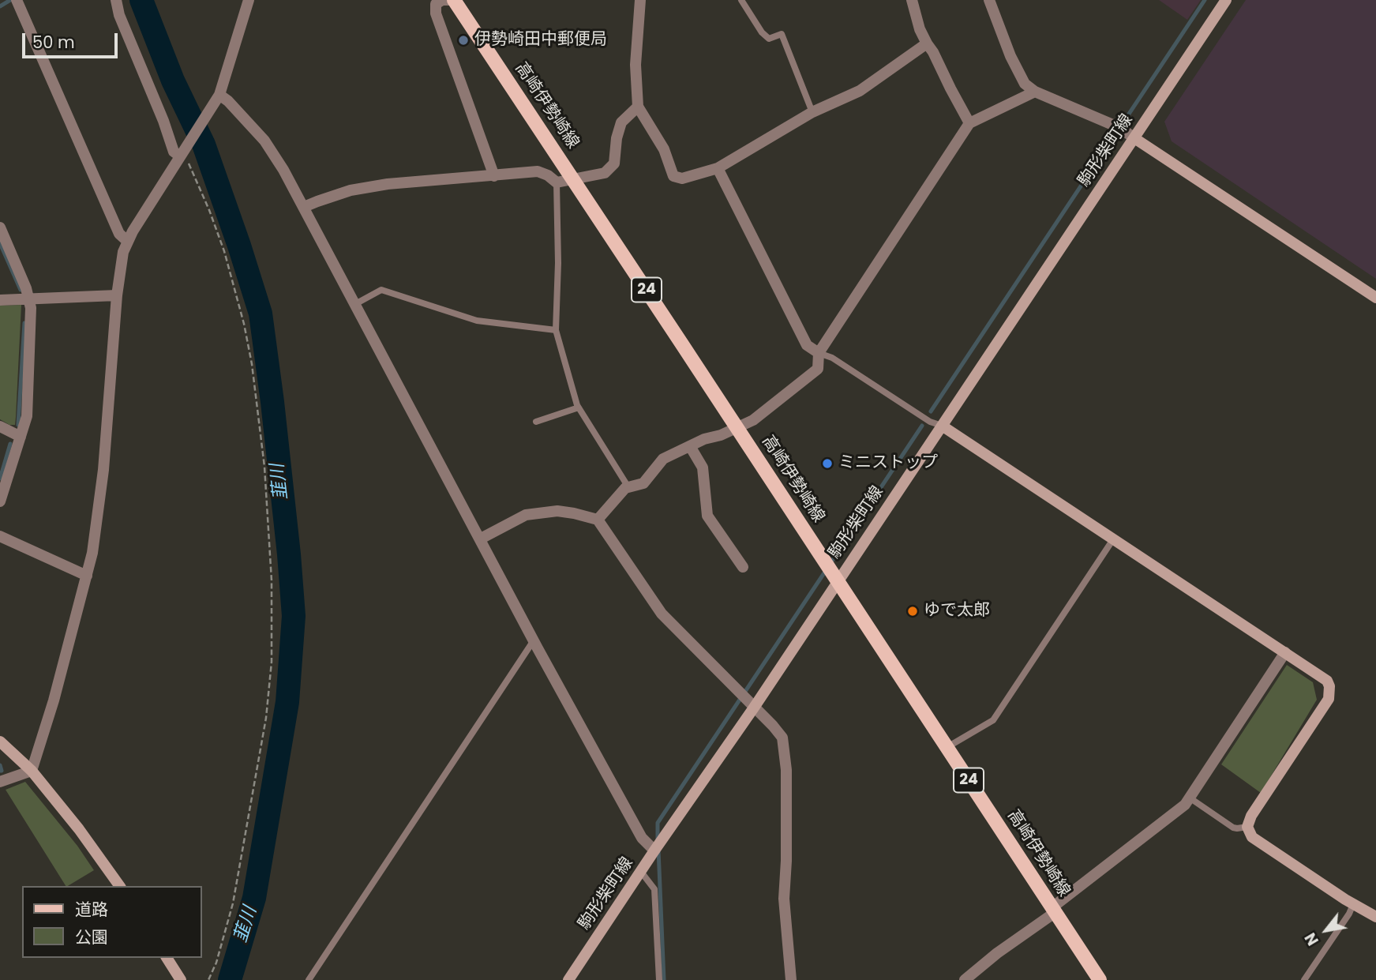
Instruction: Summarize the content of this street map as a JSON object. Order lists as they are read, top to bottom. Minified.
{"streets":{"main road":["高崎伊勢崎線","24"],"street":["駒形柴町線"]},"crossings":[["高崎伊勢崎線","駒形柴町線"]],"water":["韮川"],"places":["伊勢崎田中郵便局","ミニストップ","ゆで太郎"],"legend":["道路","公園"],"scale_bar":"50 m","north":"bottom left"}
